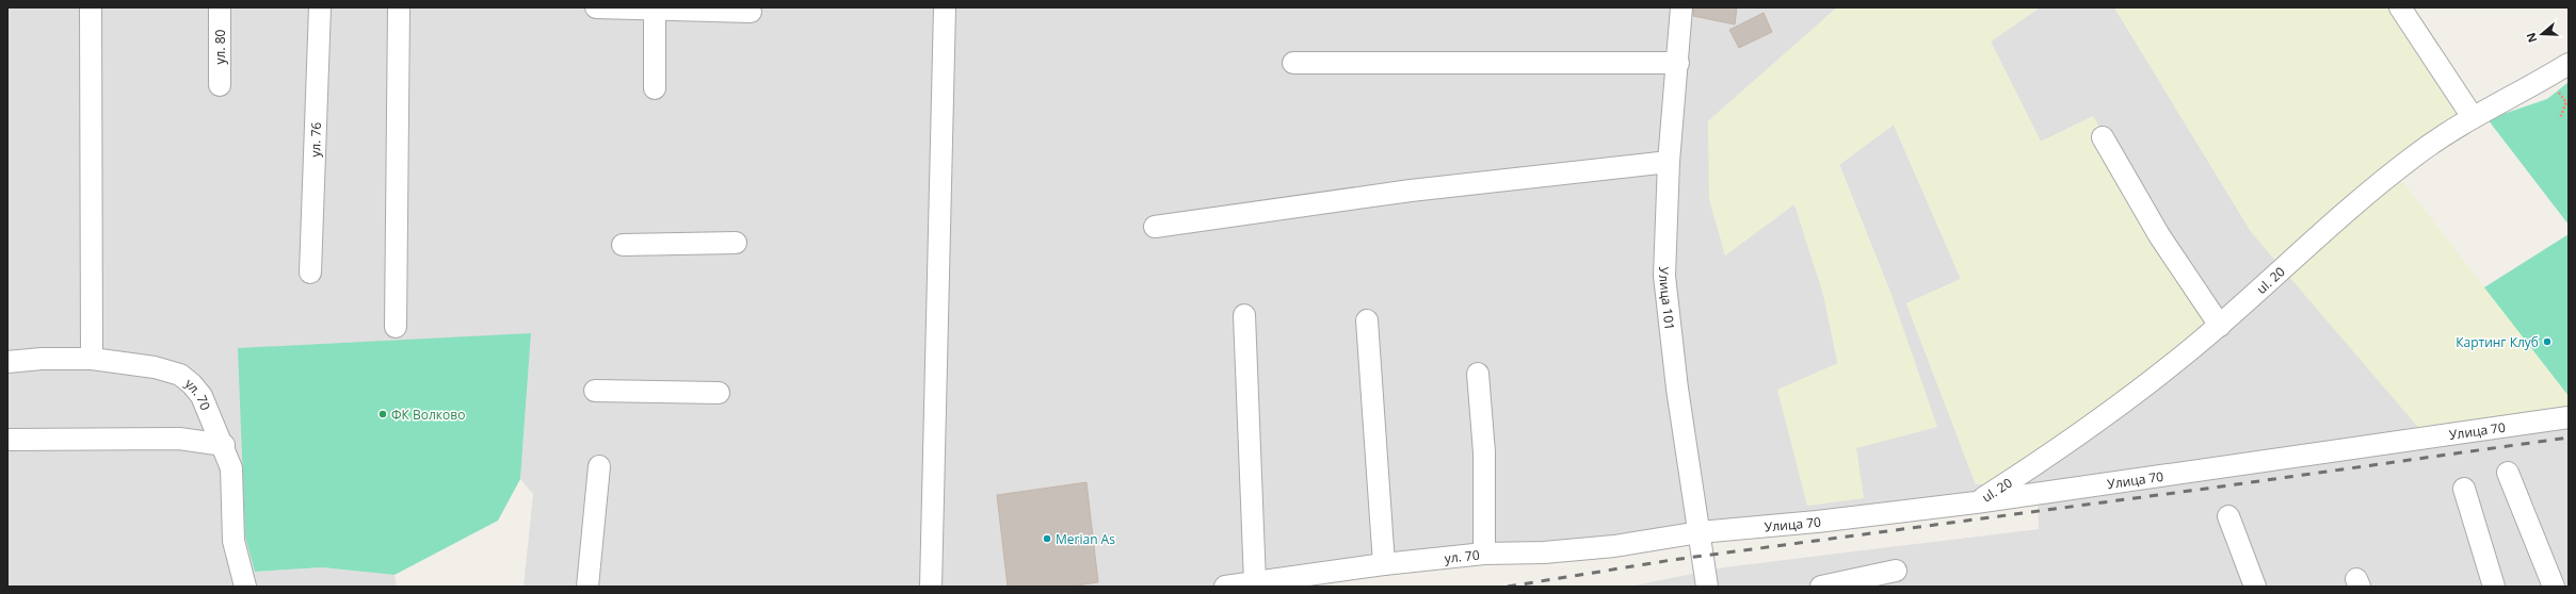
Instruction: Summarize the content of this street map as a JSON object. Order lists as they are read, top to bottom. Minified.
{"streets":{"street":["ул. 80","ул. 76","ul. 20","Улица 101","ул. 70","Улица 70"]},"crossings":[["ul. 20","Улица 70"],["Улица 101","ул. 70"],["Улица 101","Улица 70"],["ул. 70","Улица 70"]],"places":["Картинг Клуб","ФК Волково","Merian As"],"north":"left"}
